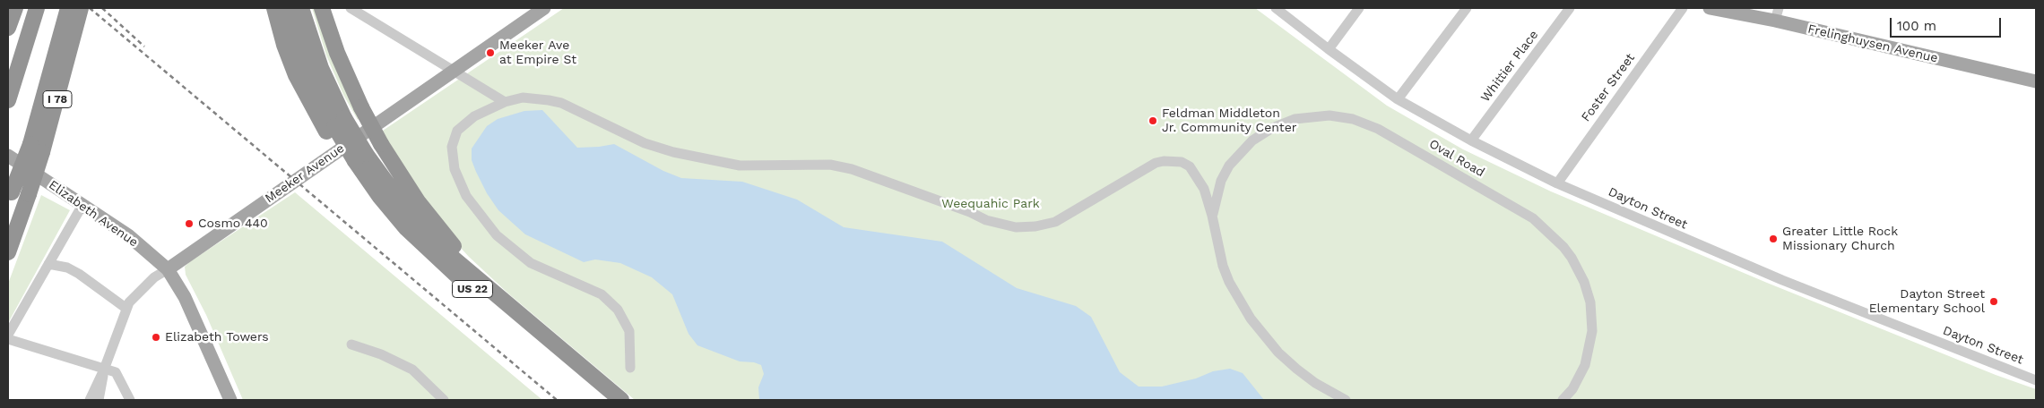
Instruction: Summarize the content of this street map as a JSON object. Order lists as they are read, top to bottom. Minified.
{"streets":{"highway":["I 78","US 22"],"main road":["Frelinghuysen Avenue","Meeker Avenue","Elizabeth Avenue"],"street":["Whittier Place","Foster Street","Oval Road","Dayton Street"]},"crossings":[["Whittier Place","Dayton Street"],["Foster Street","Dayton Street"],["Meeker Avenue","Elizabeth Avenue"]],"parks":["Weequahic Park"],"places":["Meeker Ave at Empire St","Feldman Middleton Jr. Community Center","Cosmo 440","Greater Little Rock Missionary Church","Dayton Street Elementary School","Elizabeth Towers"],"scale_bar":"100 m"}
